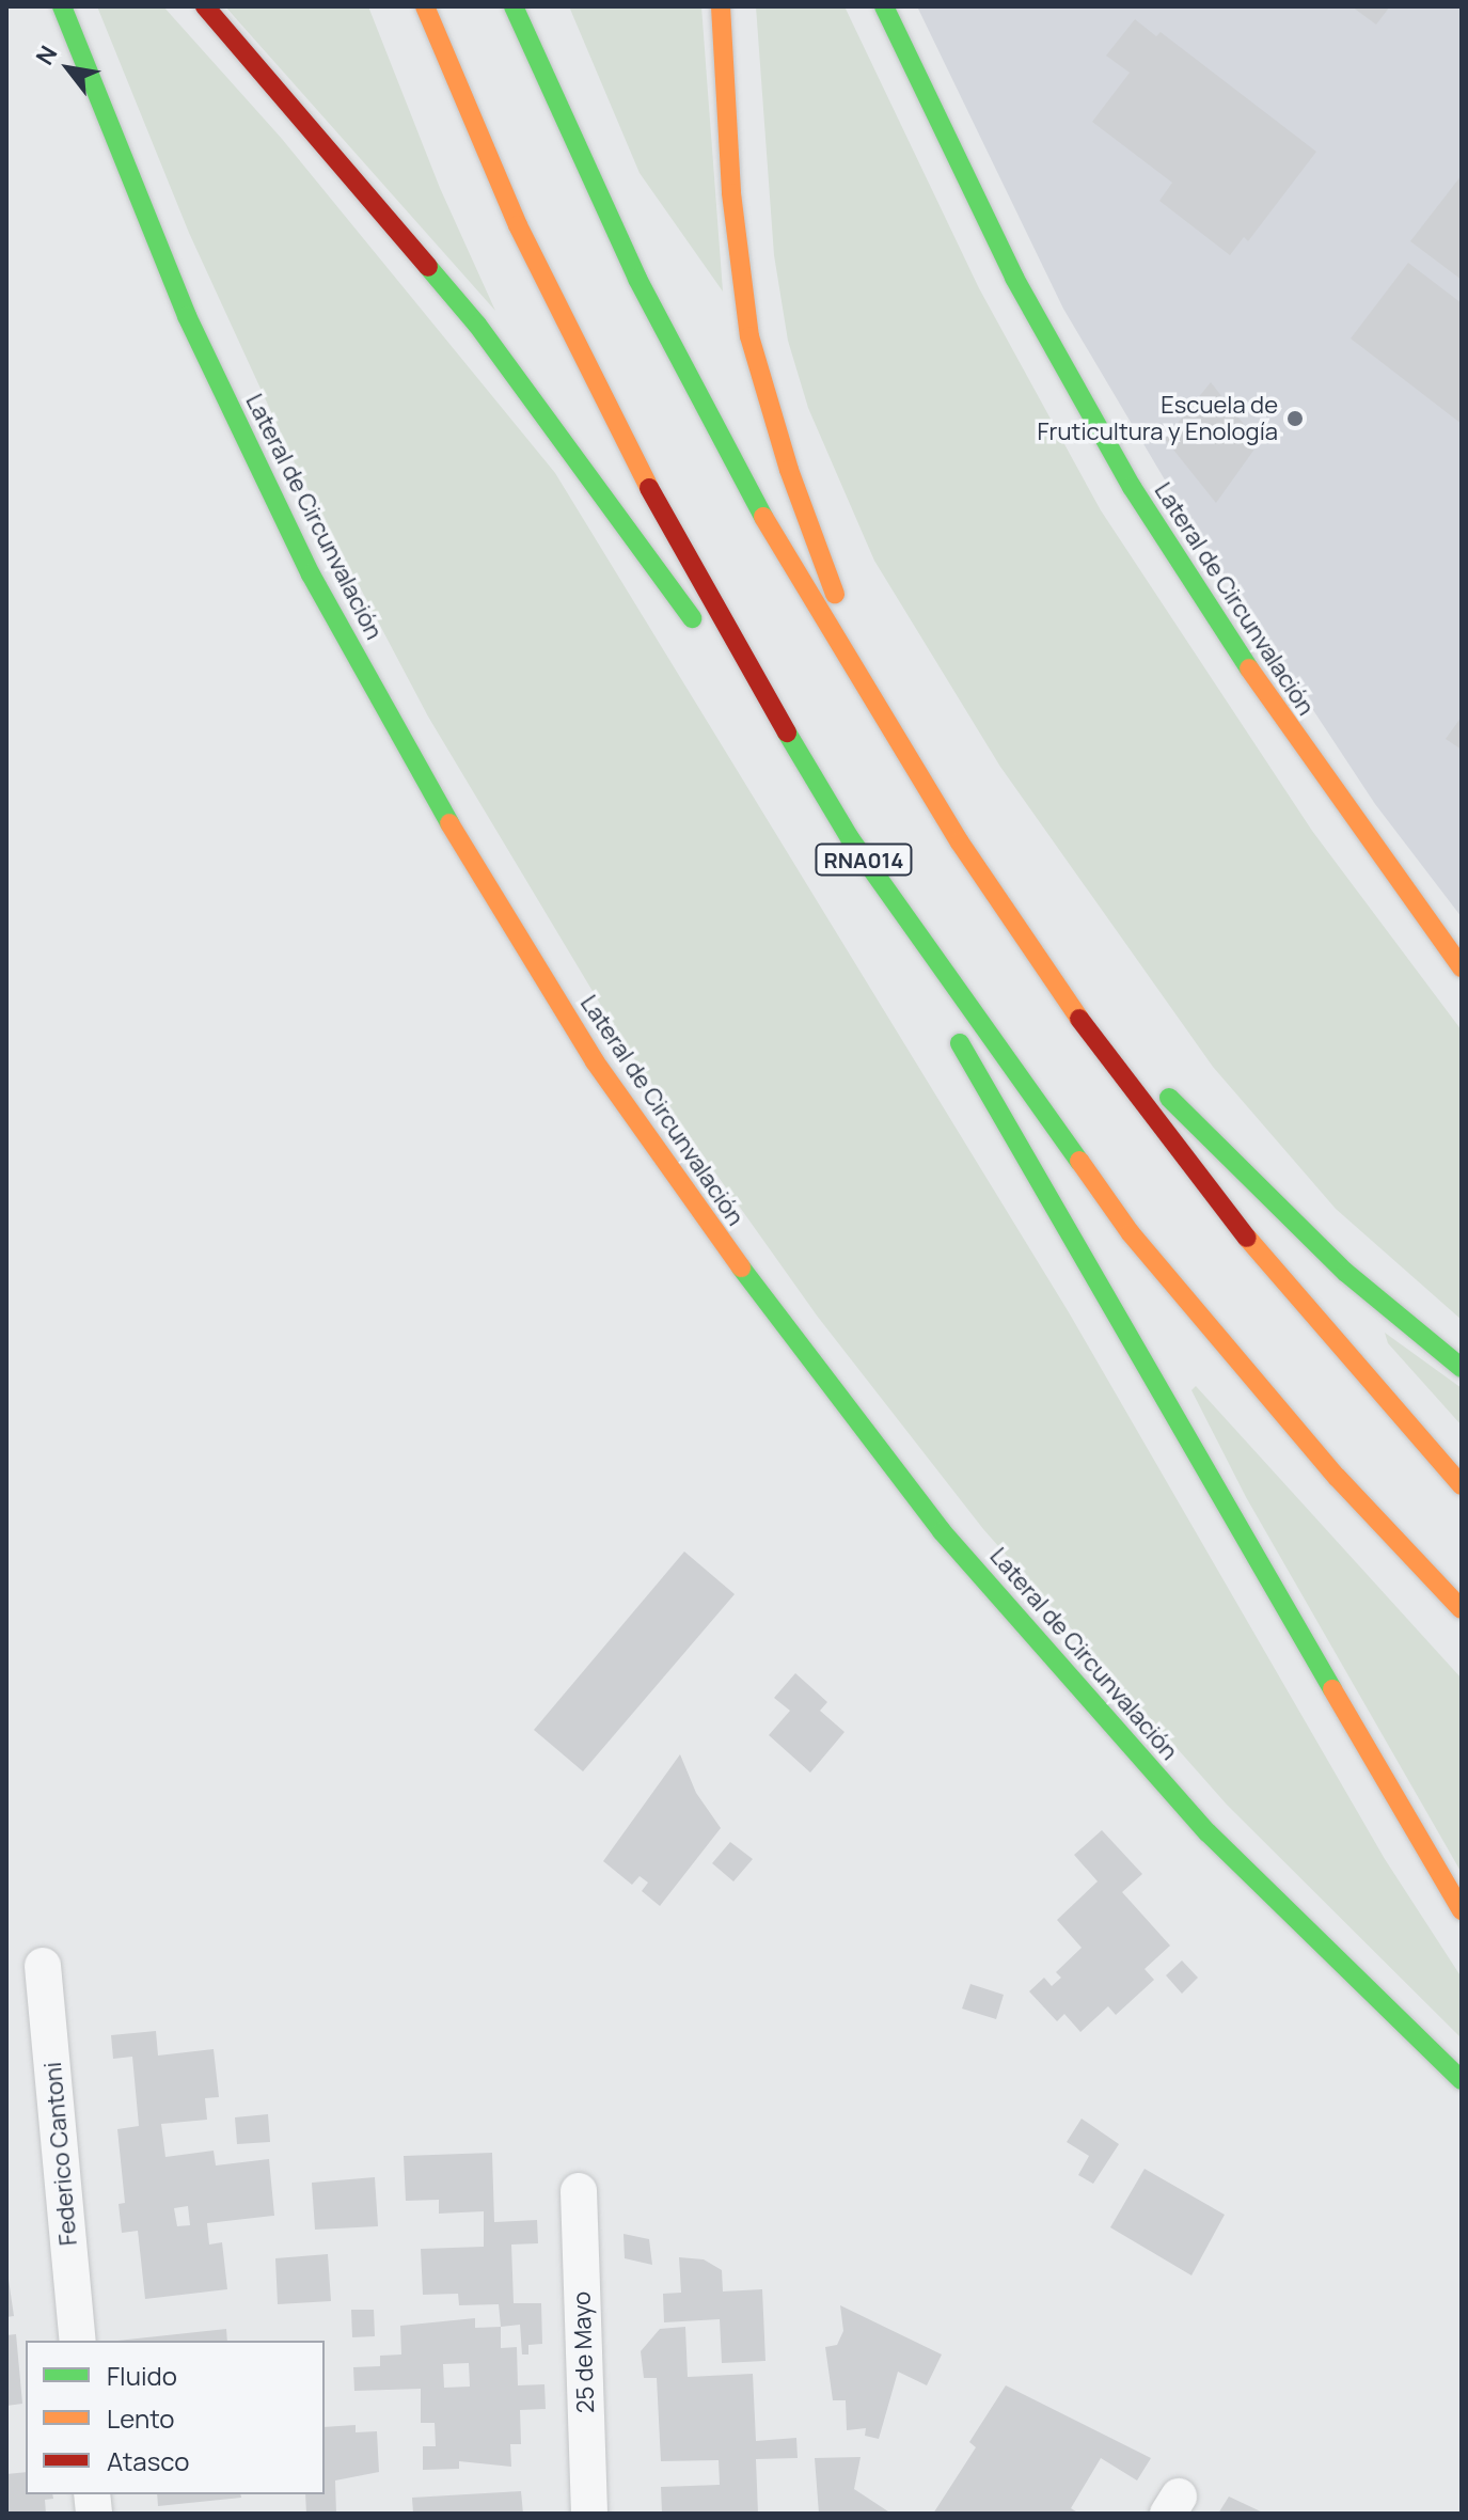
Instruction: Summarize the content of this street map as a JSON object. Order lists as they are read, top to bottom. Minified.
{"streets":{"main road":["Lateral de Circunvalación","RNA014"],"street":["Federico Cantoni","25 de Mayo"]},"places":["Escuela de Fruticultura y Enología"],"legend":["Fluido","Lento","Atasco"],"north":"top left"}
